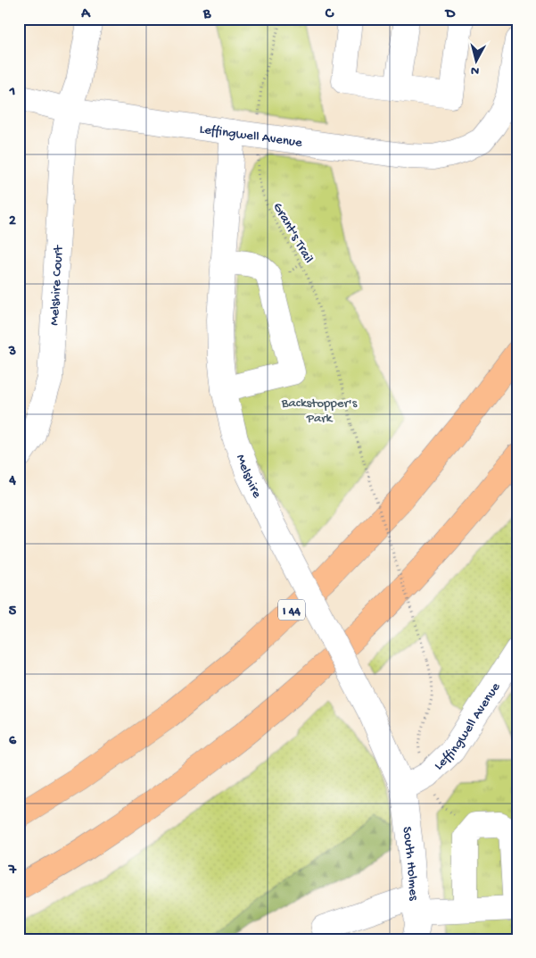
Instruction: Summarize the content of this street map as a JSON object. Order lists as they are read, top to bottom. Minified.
{"streets":{"highway":["I 44"],"street":["Leffingwell Avenue","Melshire Court","Melshire","South Holmes"],"path":["Grant's Trail"]},"crossings":[["Leffingwell Avenue","Grant's Trail"],["Leffingwell Avenue","Melshire Court"],["Leffingwell Avenue","Melshire"],["Leffingwell Avenue","South Holmes"],["Melshire","South Holmes"]],"parks":["Backstopper's Park"],"north":"bottom","grid":{"columns":["A","B","C","D"],"rows":["1","2","3","4","5","6","7"]}}
